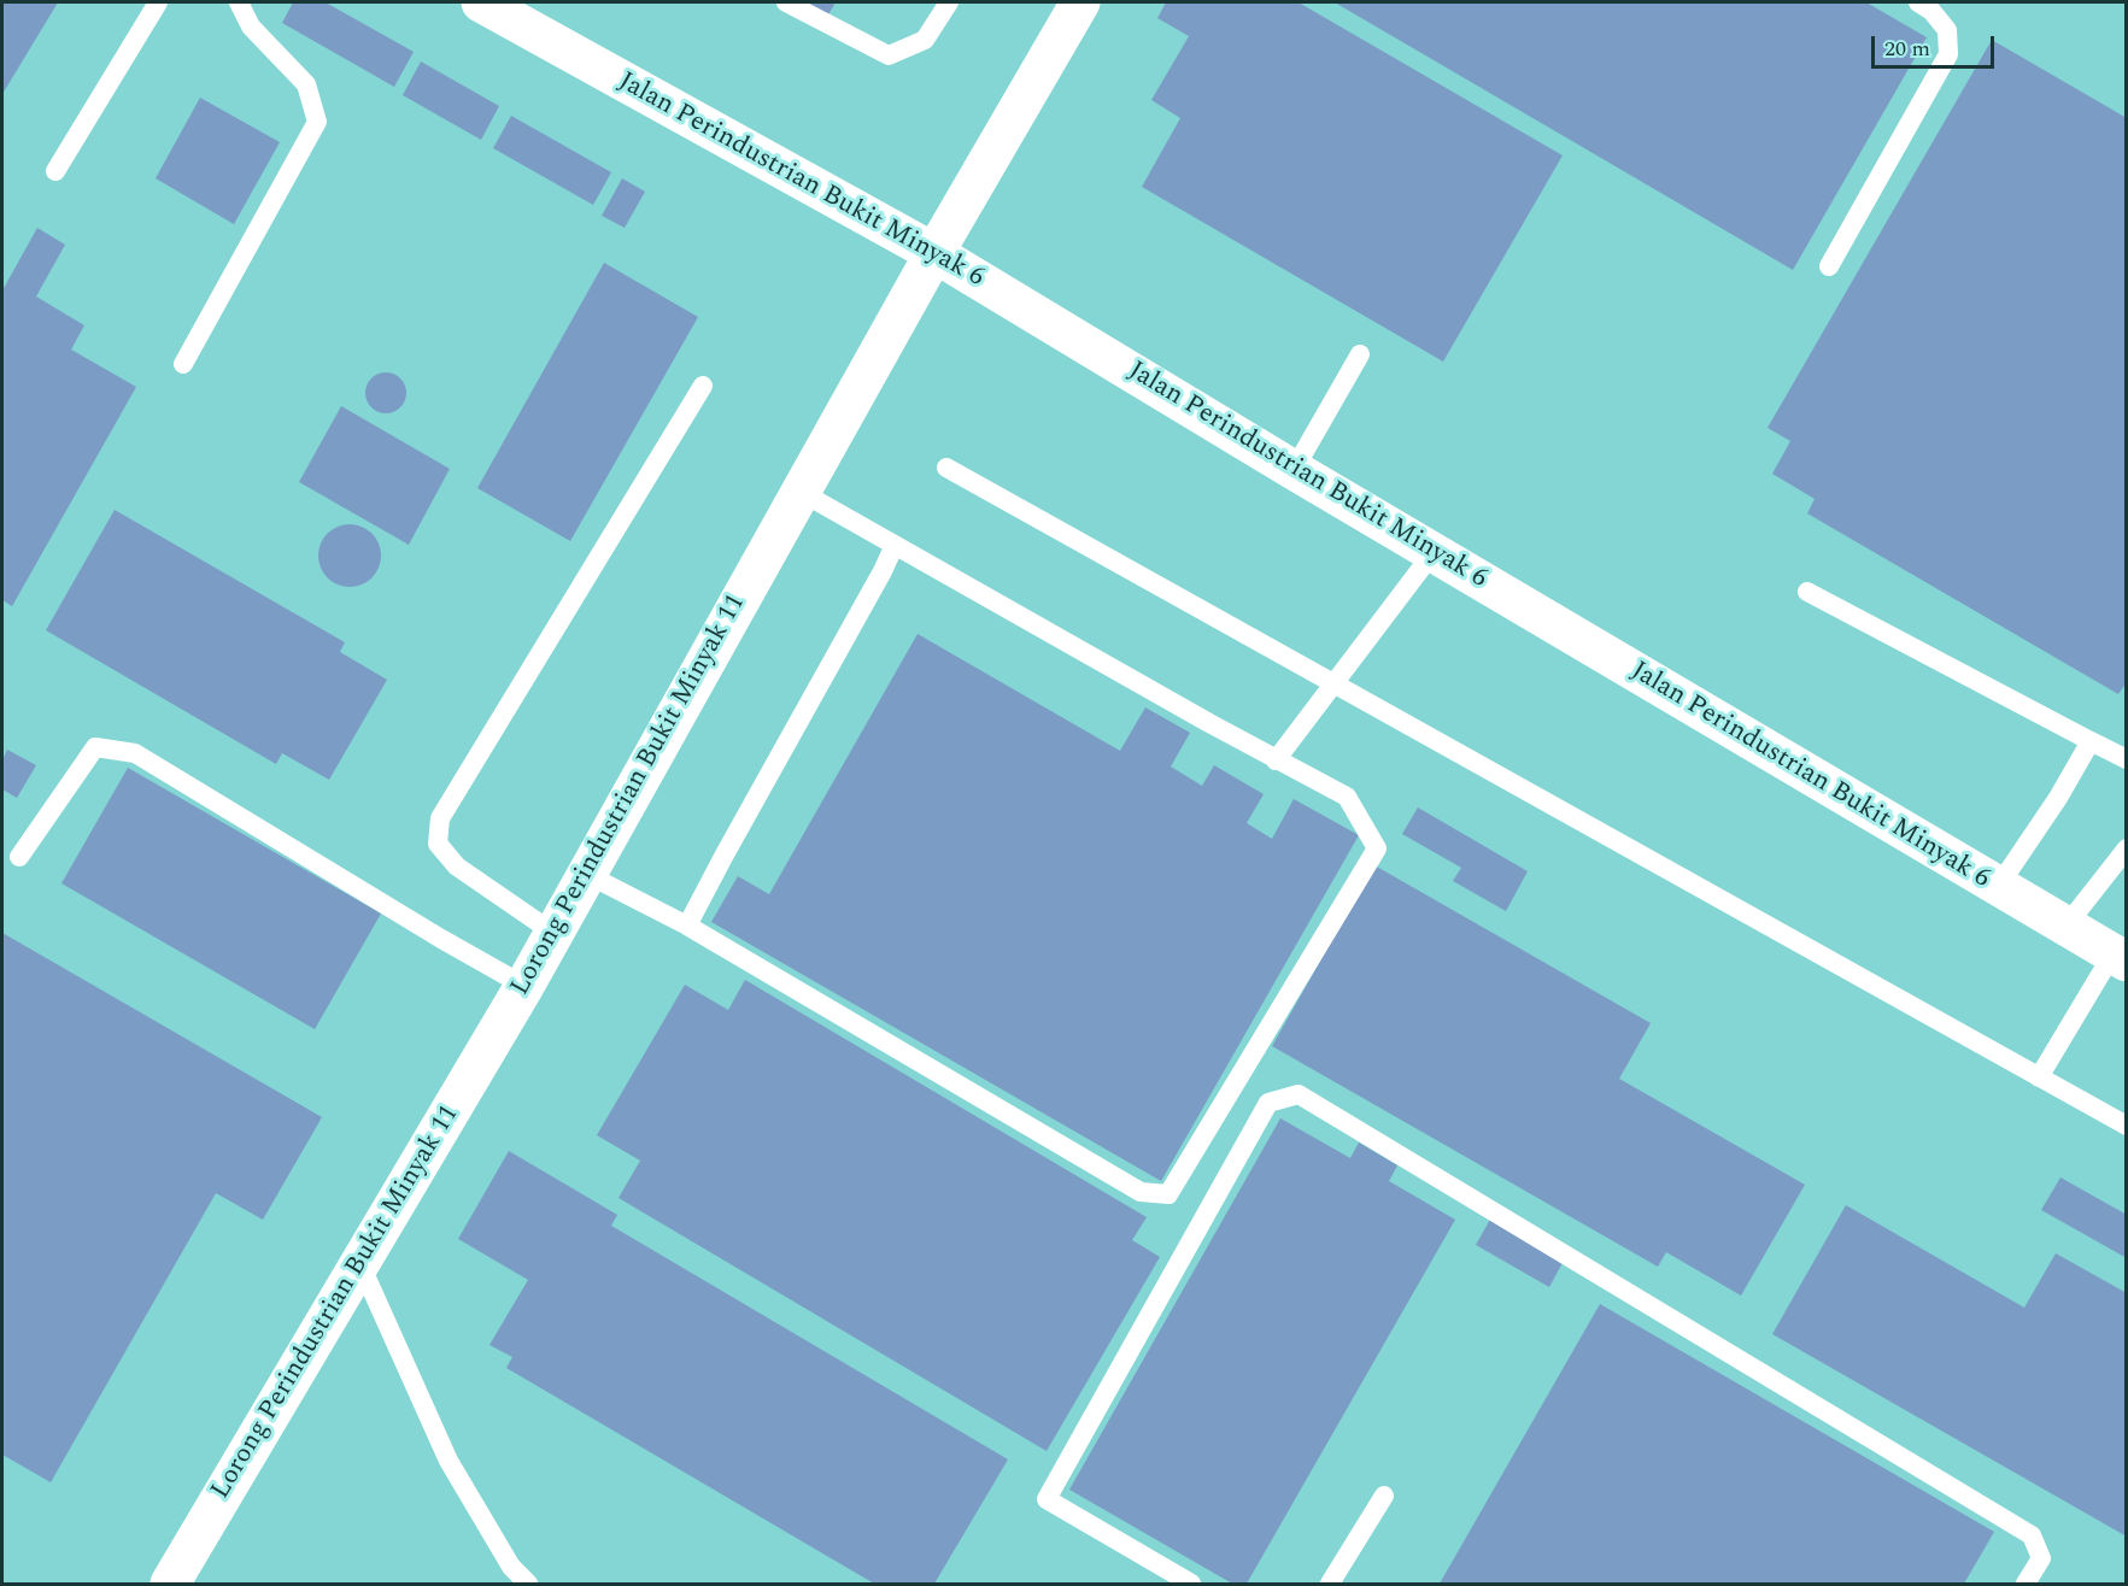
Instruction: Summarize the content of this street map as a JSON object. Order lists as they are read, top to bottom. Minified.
{"streets":{"street":["Jalan Perindustrian Bukit Minyak 6","Lorong Perindustrian Bukit Minyak 11"]},"crossings":[["Jalan Perindustrian Bukit Minyak 6","Lorong Perindustrian Bukit Minyak 11"]],"scale_bar":"20 m"}
